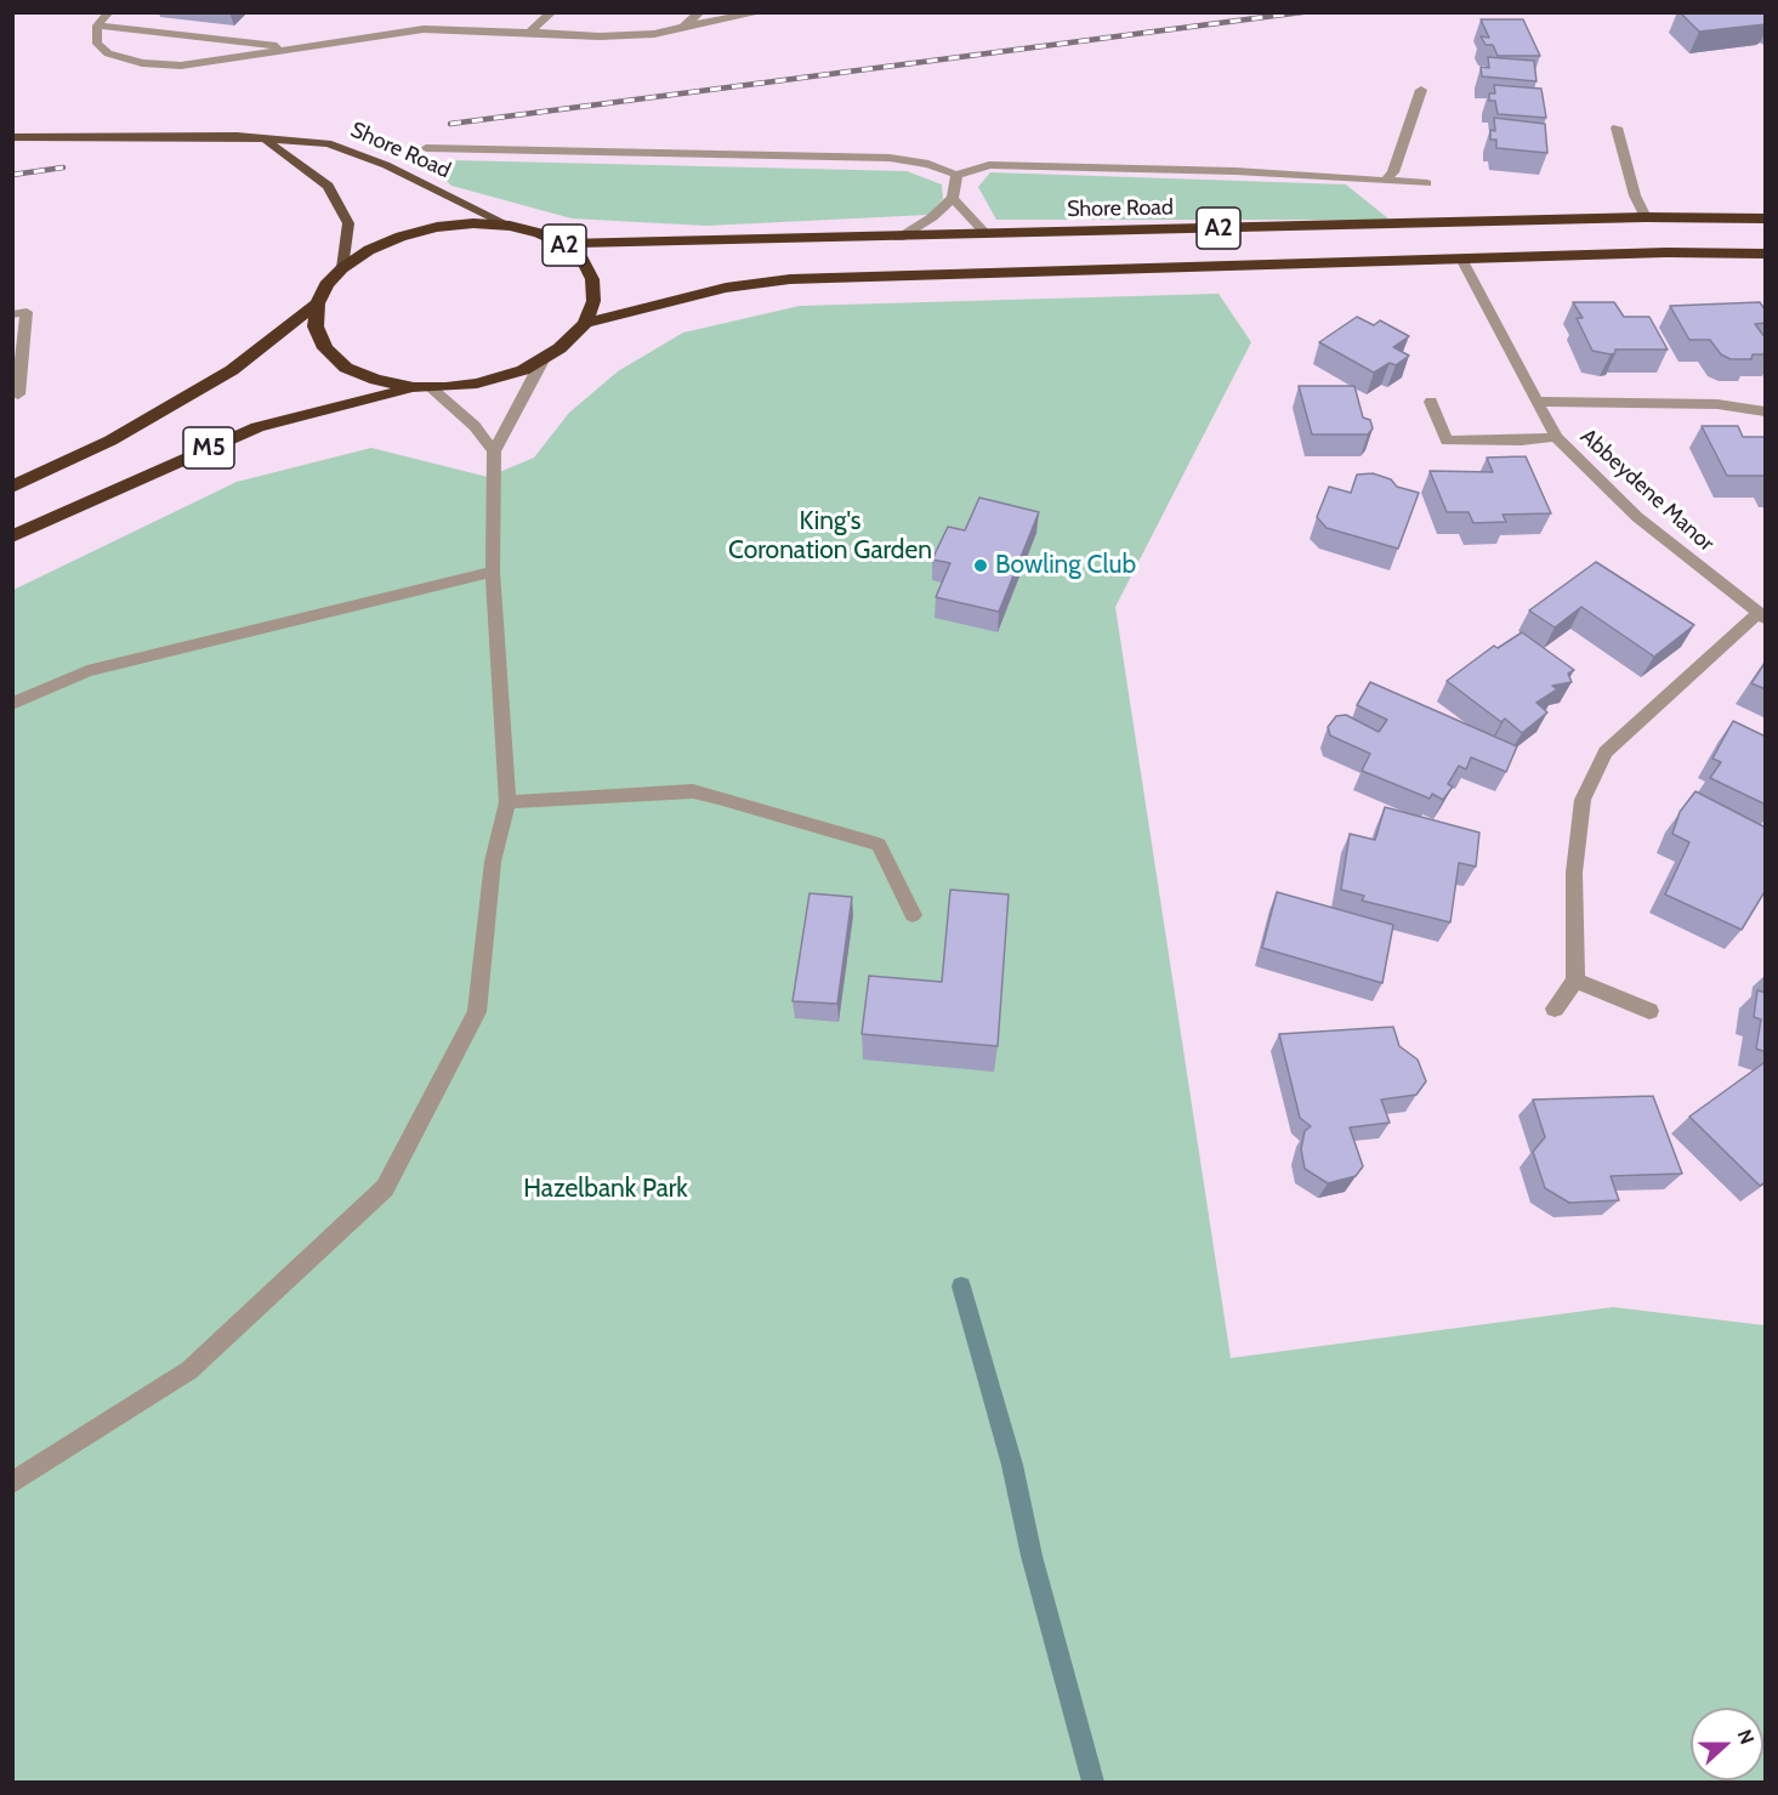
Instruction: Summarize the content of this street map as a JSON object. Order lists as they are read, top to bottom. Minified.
{"streets":{"highway":["Shore Road","A2","M5"],"street":["Abbeydene Manor"]},"crossings":[["Shore Road","A2"],["Shore Road","M5"],["A2","M5"],["A2","Abbeydene Manor"]],"parks":["King's Coronation Garden","Hazelbank Park"],"places":["Bowling Club"],"north":"right"}
